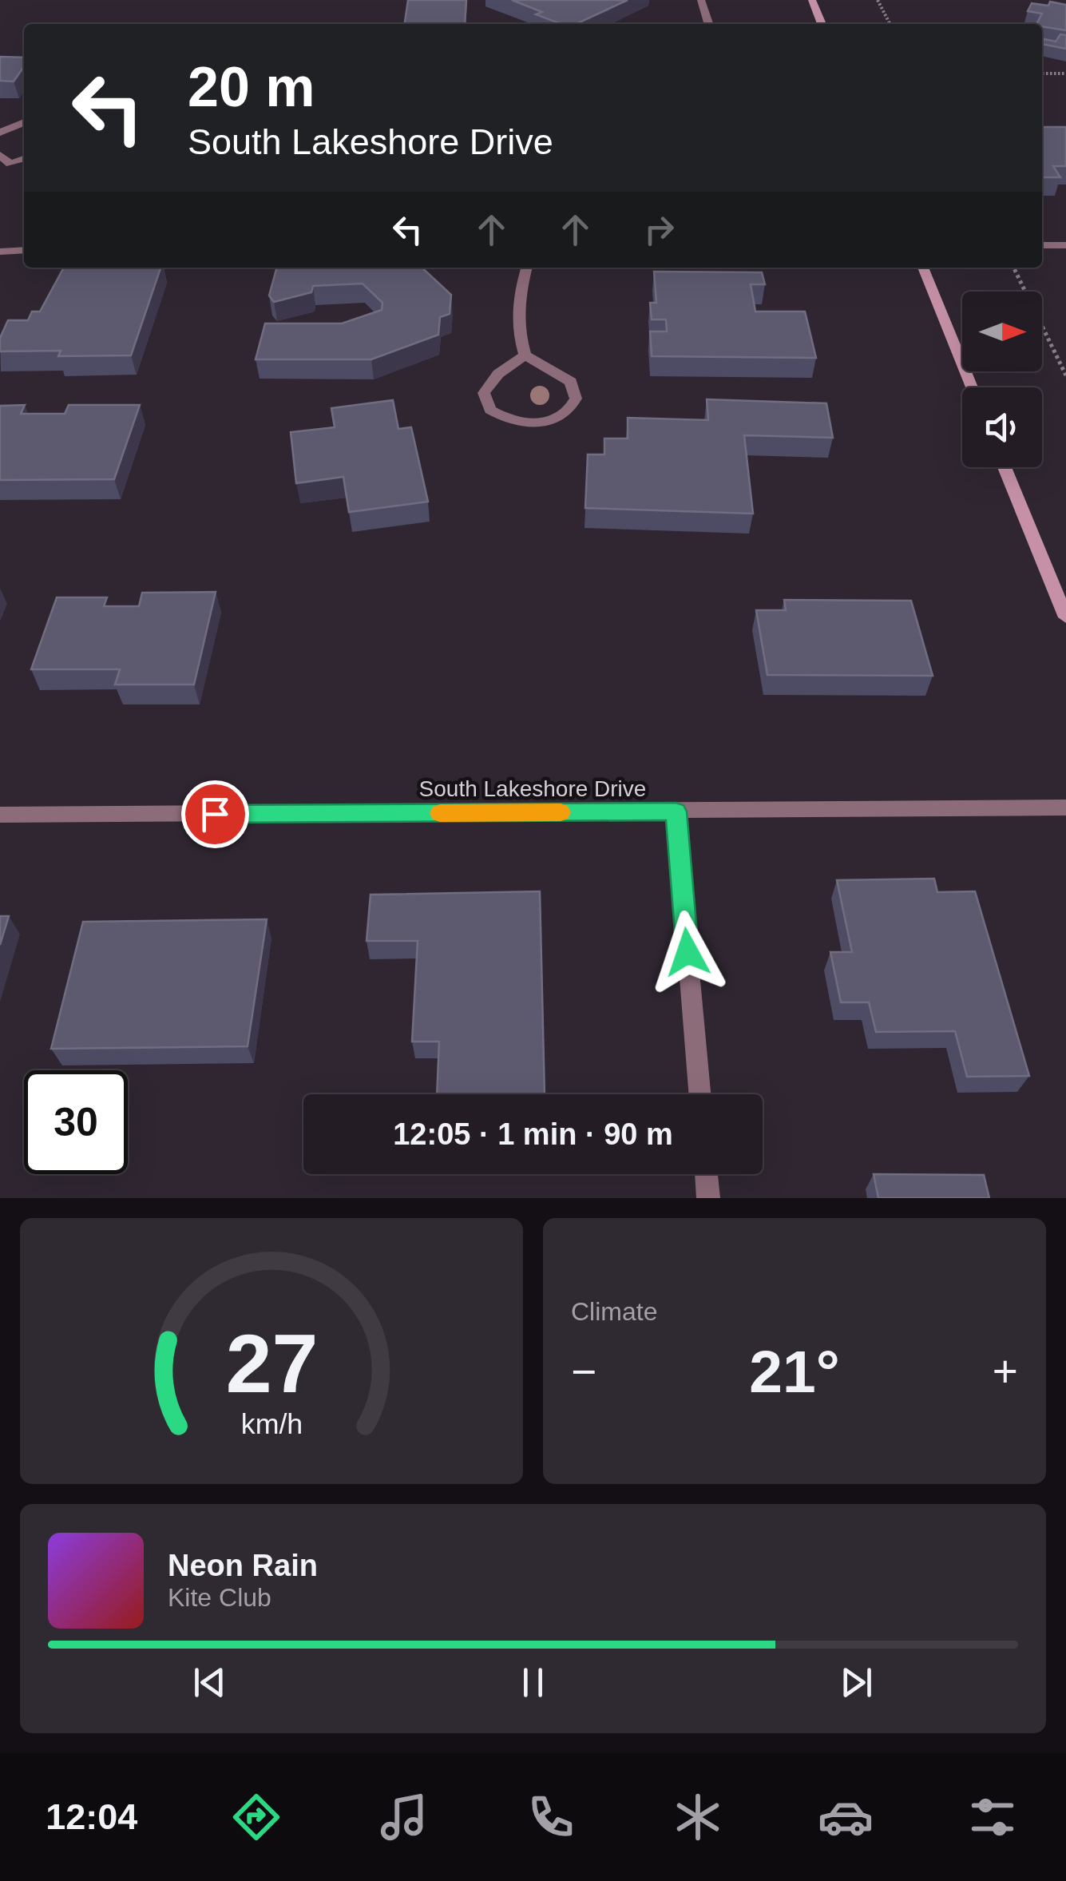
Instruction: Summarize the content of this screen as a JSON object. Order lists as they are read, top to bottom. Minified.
{"streets":{"street":["South Lakeshore Drive"]},"north":"right","page":{"turn":["20 m","South Lakeshore Drive"],"limit":"30","trip":"12:05 · 1 min · 90 m","tile":"Climate","heat":["−","21°","+"],"song":["Neon Rain","Kite Club"],"tabs":"12:04","gauge":["27","km/h"]}}
